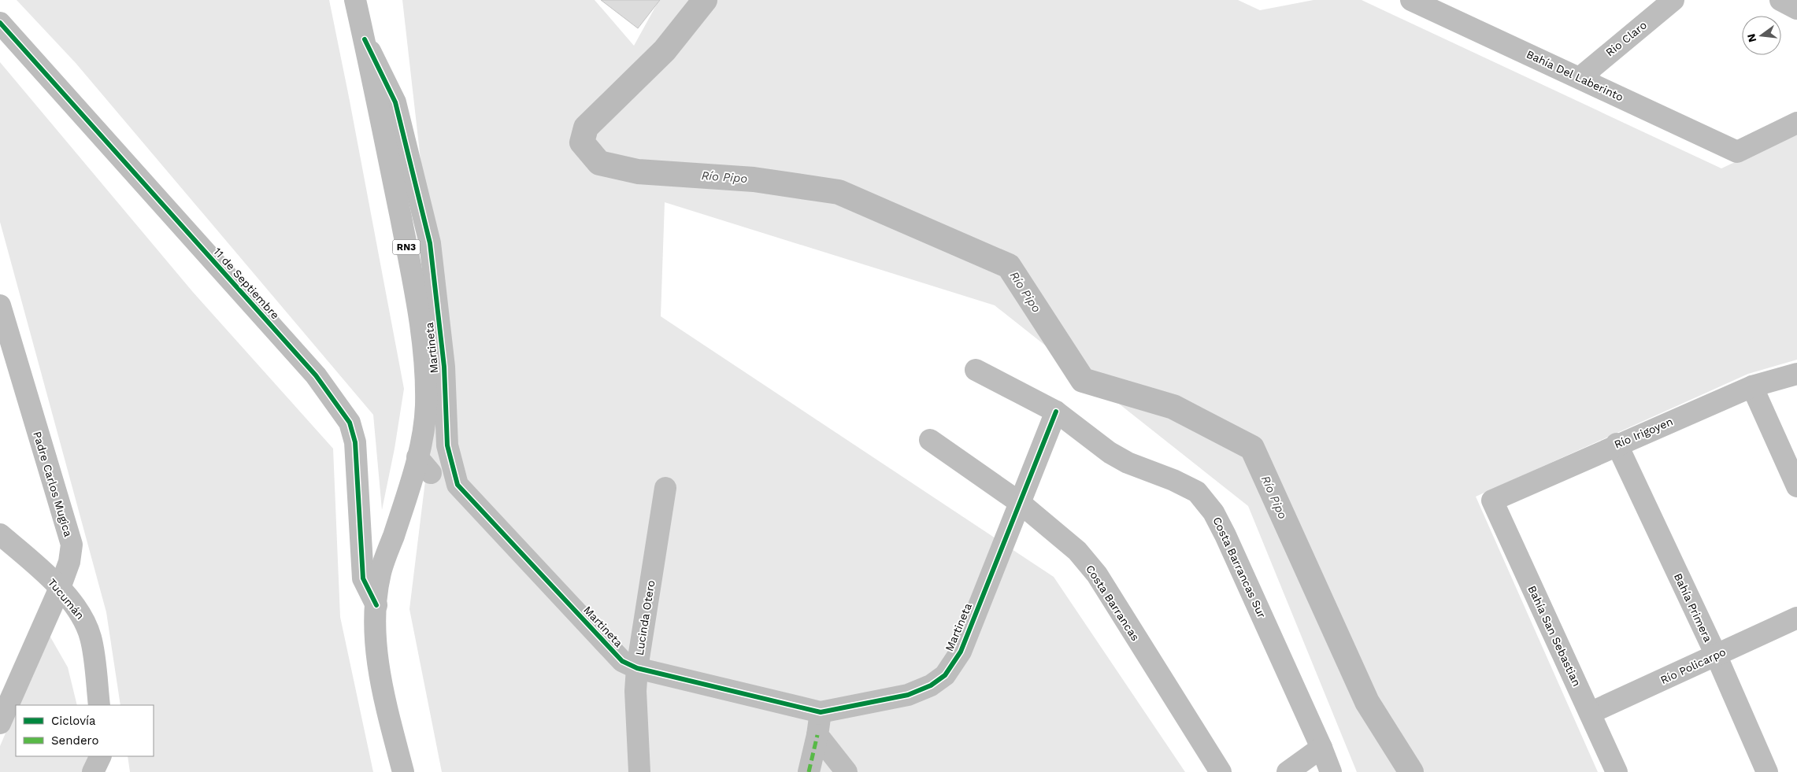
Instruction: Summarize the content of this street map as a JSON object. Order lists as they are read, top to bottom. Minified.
{"streets":{"street":["Rio Claro","Bahía Del Laberinto","RN3","11 de Septiembre","Martineta","Río Irigoyen","Padre Carlos Mugica","Costa Barrancas Sur","Tucumán","Costa Barrancas","Bahía Primera","Lucinda Otero","Bahía San Sebastian","Río Policarpo"]},"crossings":[["Rio Claro","Bahía Del Laberinto"],["RN3","11 de Septiembre"],["RN3","Martineta"],["Martineta","Costa Barrancas Sur"],["Martineta","Costa Barrancas"],["Martineta","Lucinda Otero"],["Río Irigoyen","Bahía Primera"],["Río Irigoyen","Bahía San Sebastian"],["Padre Carlos Mugica","Tucumán"],["Bahía Primera","Río Policarpo"],["Bahía San Sebastian","Río Policarpo"]],"water":["Río Pipo"],"legend":["Ciclovía","Sendero"],"north":"left"}
